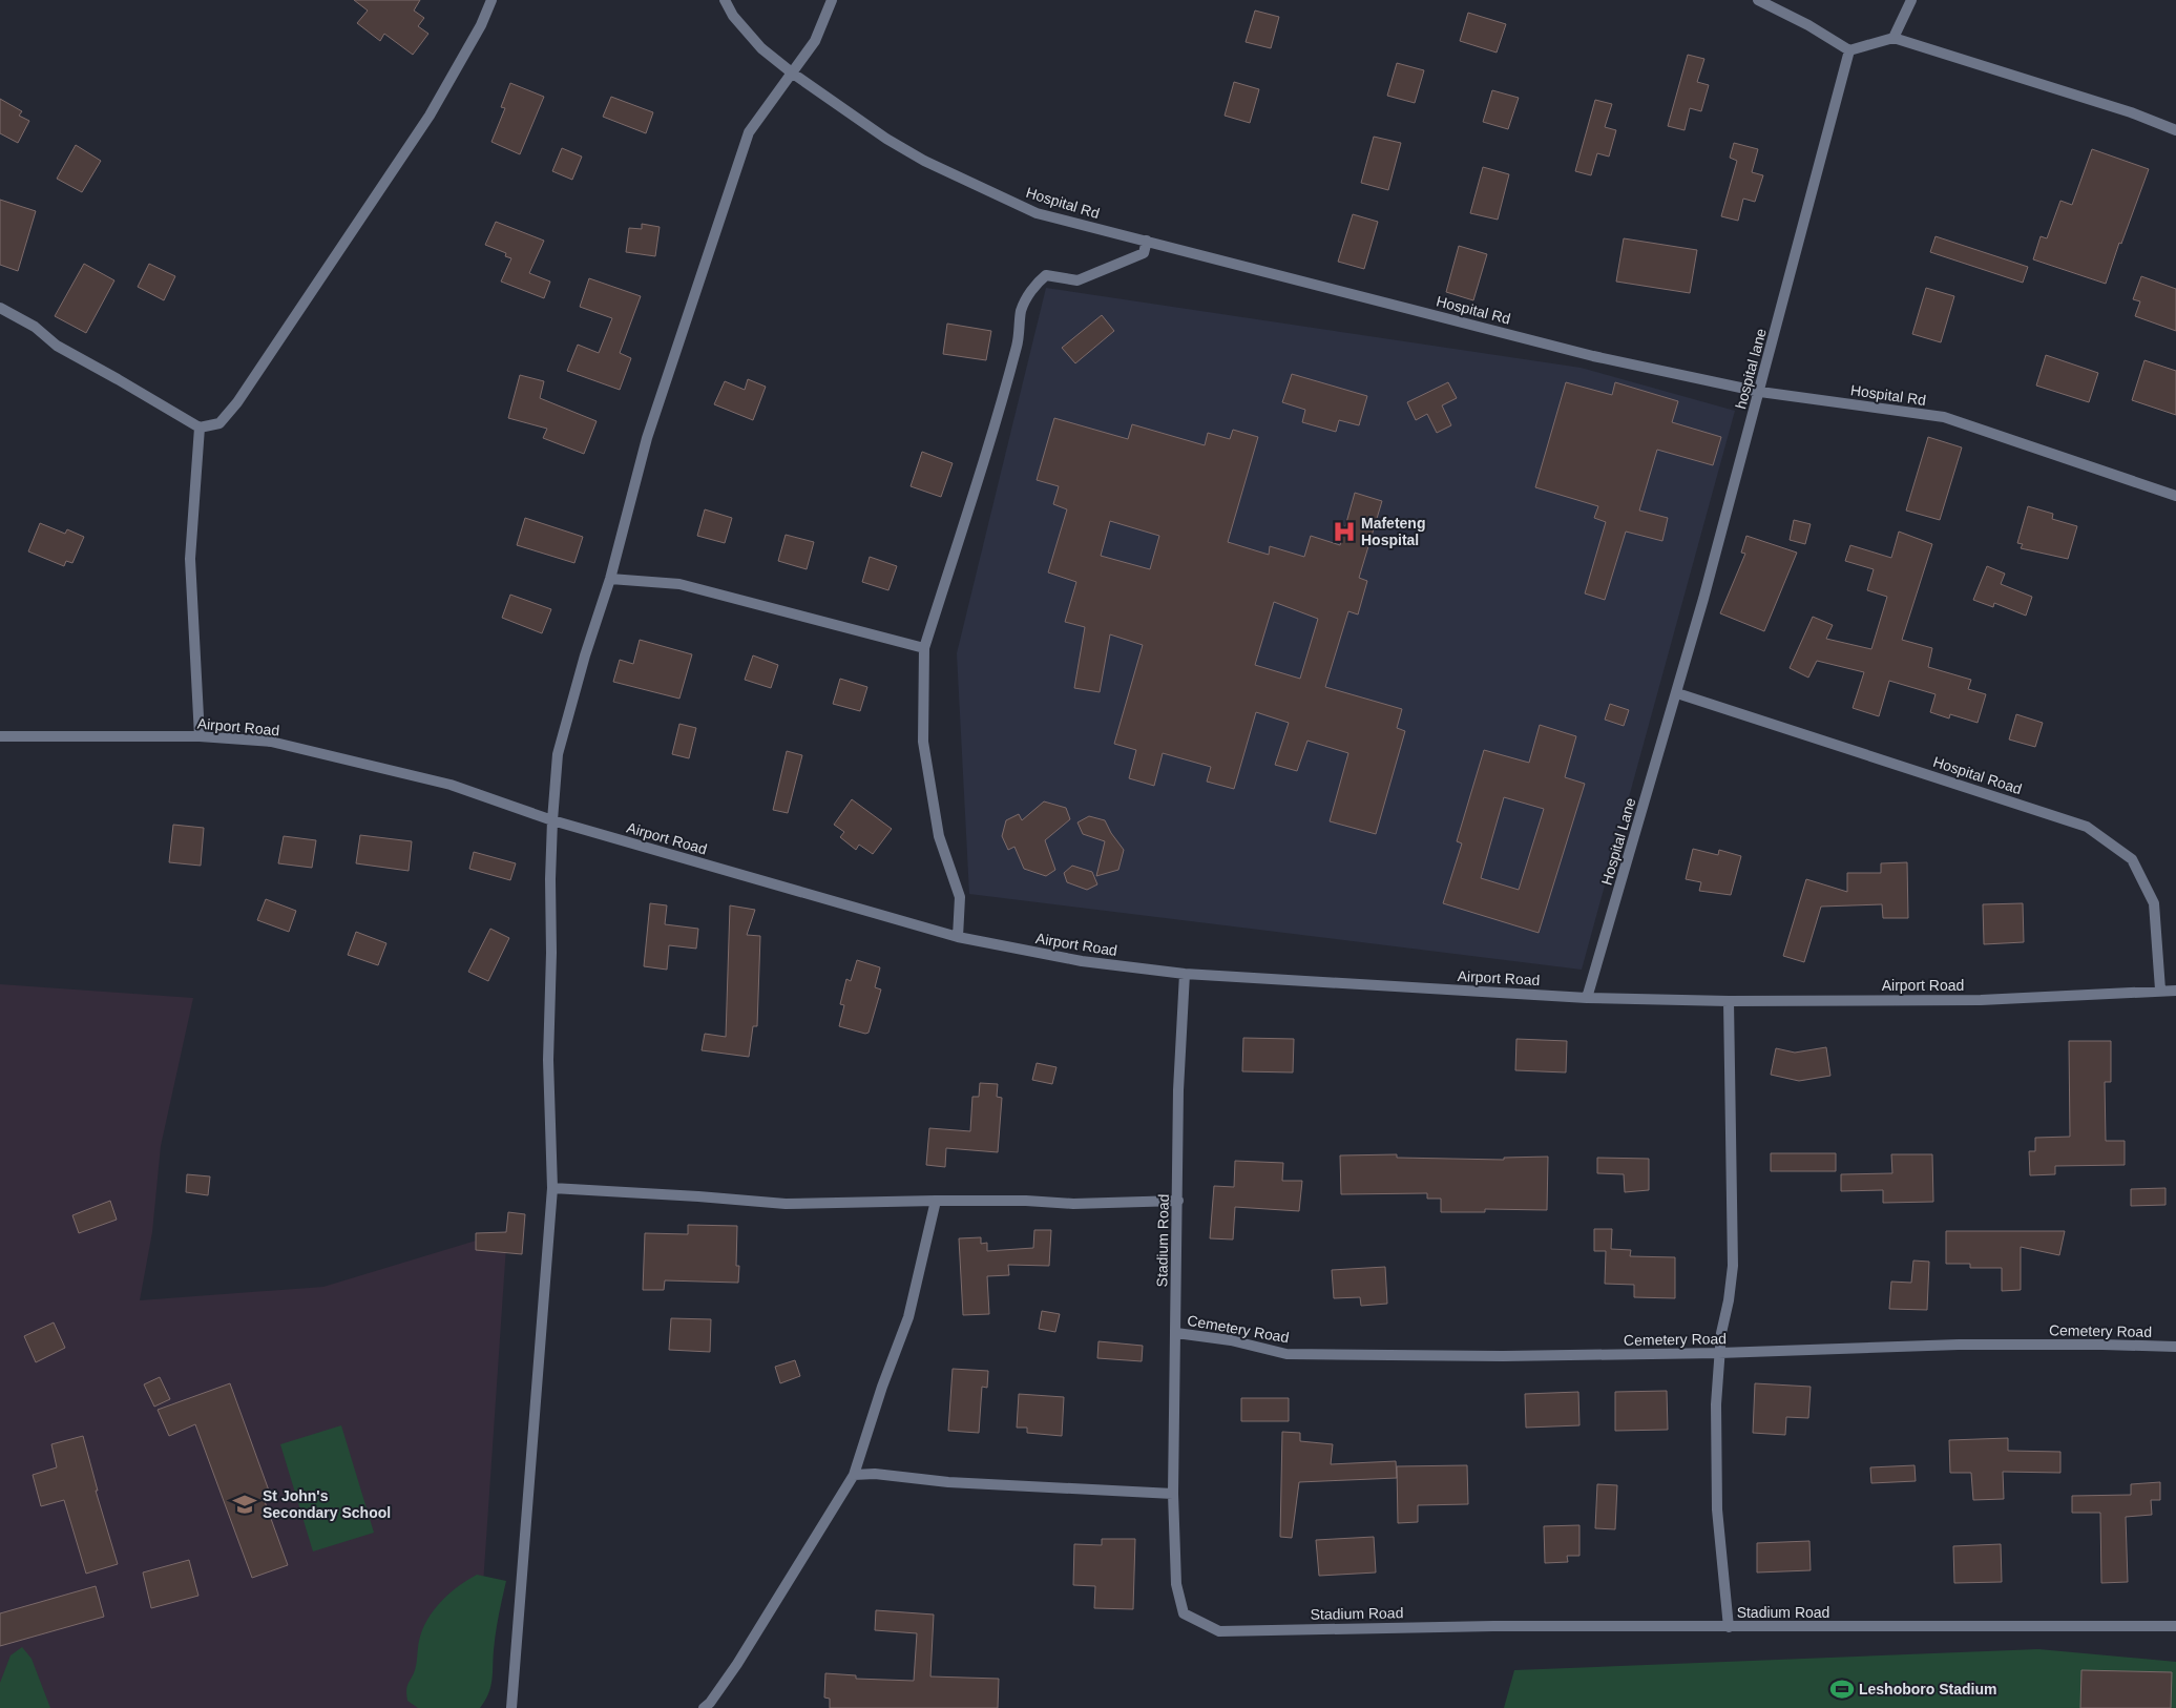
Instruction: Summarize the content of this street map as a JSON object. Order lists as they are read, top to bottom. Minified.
{"streets":{"street":["Hospital Rd","hospital lane","Airport Road","Hospital Road","Hospital Lane","Stadium Road","Cemetery Road"]},"crossings":[["Hospital Rd","hospital lane"],["hospital lane","Hospital Road"],["hospital lane","Hospital Lane"],["Airport Road","Hospital Road"],["Airport Road","Hospital Lane"],["Airport Road","Stadium Road"],["Hospital Road","Hospital Lane"],["Stadium Road","Cemetery Road"]],"places":{"hospital":["Mafeteng Hospital"],"school or university":["St John's Secondary School"],"sports":["Leshoboro Stadium"]}}
